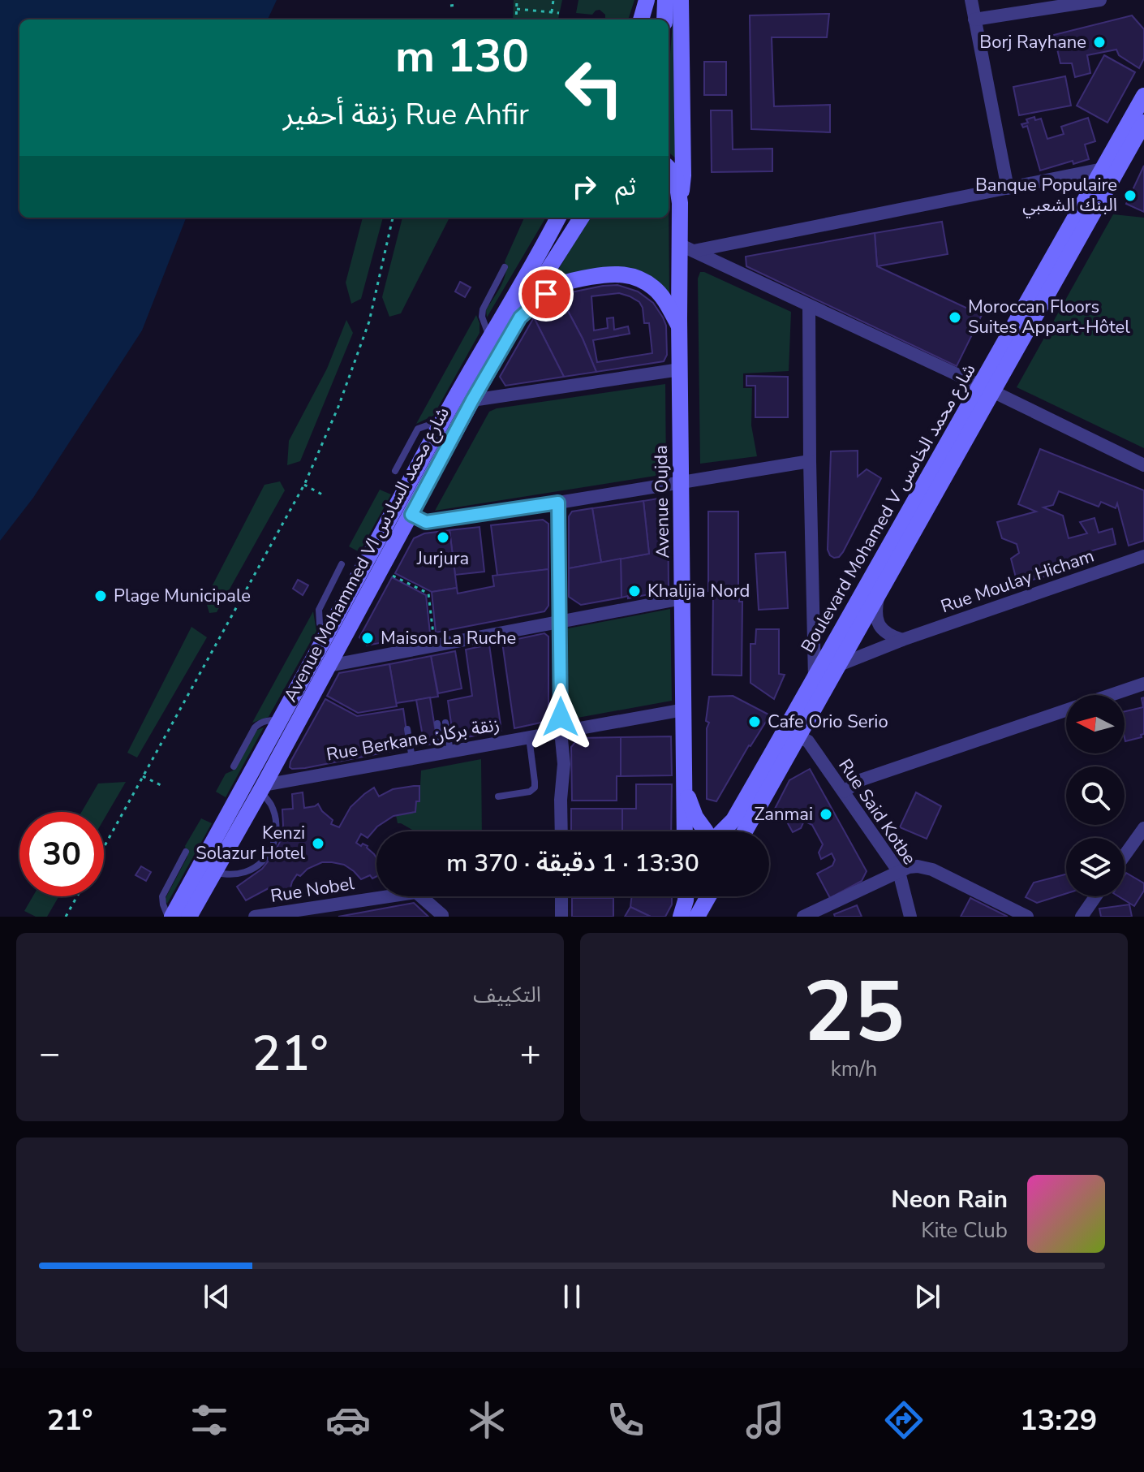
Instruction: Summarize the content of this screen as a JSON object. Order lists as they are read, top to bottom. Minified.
{"streets":{"main road":["Avenue Oujda","Boulevard Mohamed V شارع محمد الخامس","Avenue Mohammed VI شارع محمد السادس"],"street":["Rue Moulay Hicham","Rue Berkane زنقة بركان","Rue Said Kotbe","Rue Nobel"]},"crossings":[["Avenue Oujda","Rue Berkane زنقة بركان"],["Boulevard Mohamed V شارع محمد الخامس","Rue Moulay Hicham"],["Boulevard Mohamed V شارع محمد الخامس","Rue Said Kotbe"],["Avenue Mohammed VI شارع محمد السادس","Rue Berkane زنقة بركان"]],"places":["Borj Rayhane","Banque Populaire البنك الشعبي","Moroccan Floors Suites Appart-Hôtel","Jurjura","Khalijia Nord","Plage Municipale","Maison La Ruche","Cafe Orio Serio","Zanmai","Kenzi Solazur Hotel"],"north":"left","page":{"turn":["130 m","Rue Ahfir زنقة أحفير"],"then":"ثم","limit":"30","trip":"13:30 · 1 دقيقة · 370 m","tile":[["25","km/h"],"التكييف"],"heat":["−","21°","+"],"song":["Neon Rain","Kite Club"],"tabs":["13:29","21°"]}}
